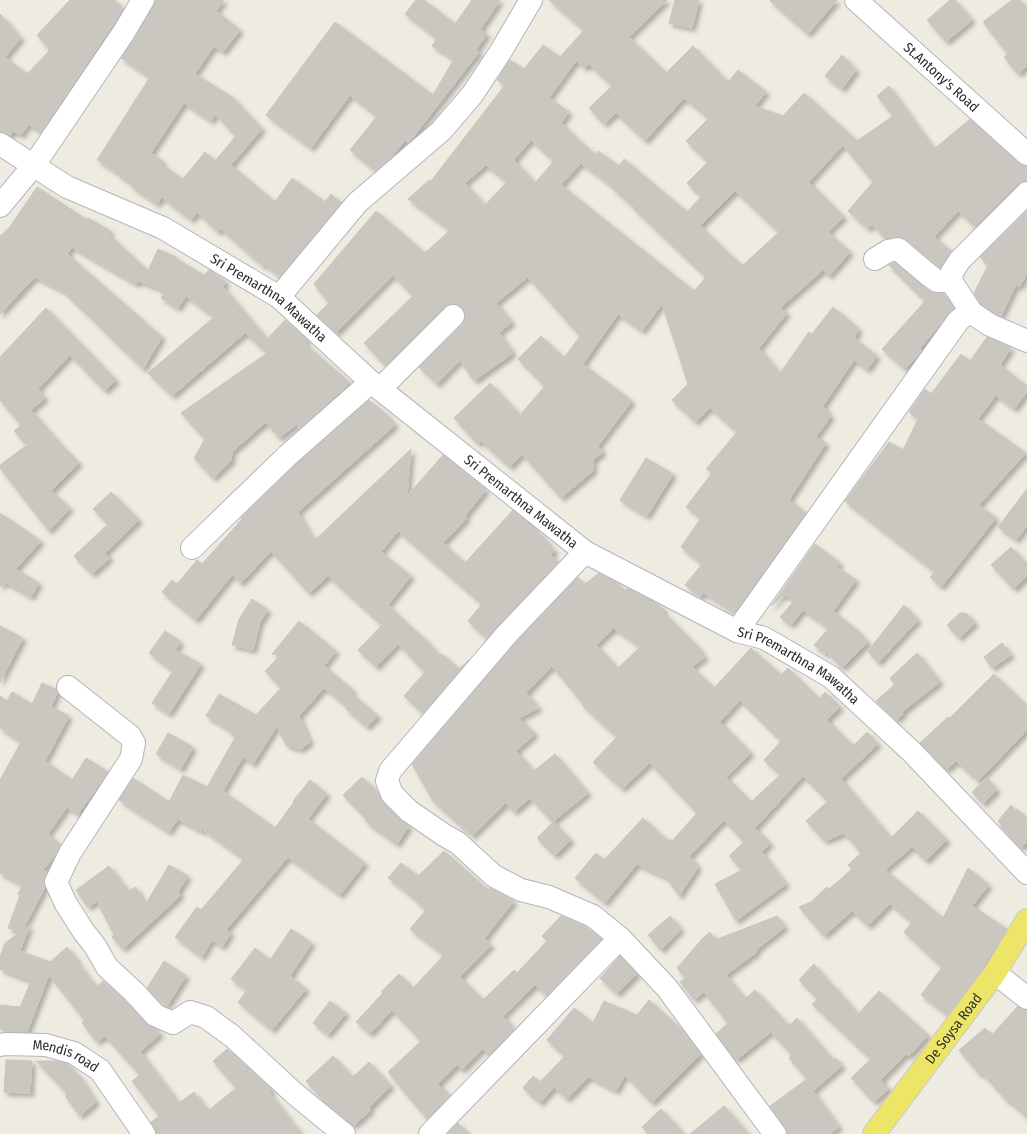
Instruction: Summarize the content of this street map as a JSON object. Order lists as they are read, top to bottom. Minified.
{"streets":{"main road":["De Soysa Road"],"street":["St.Antony's Road","Sri Premarthna Mawatha","Mendis road"]}}
